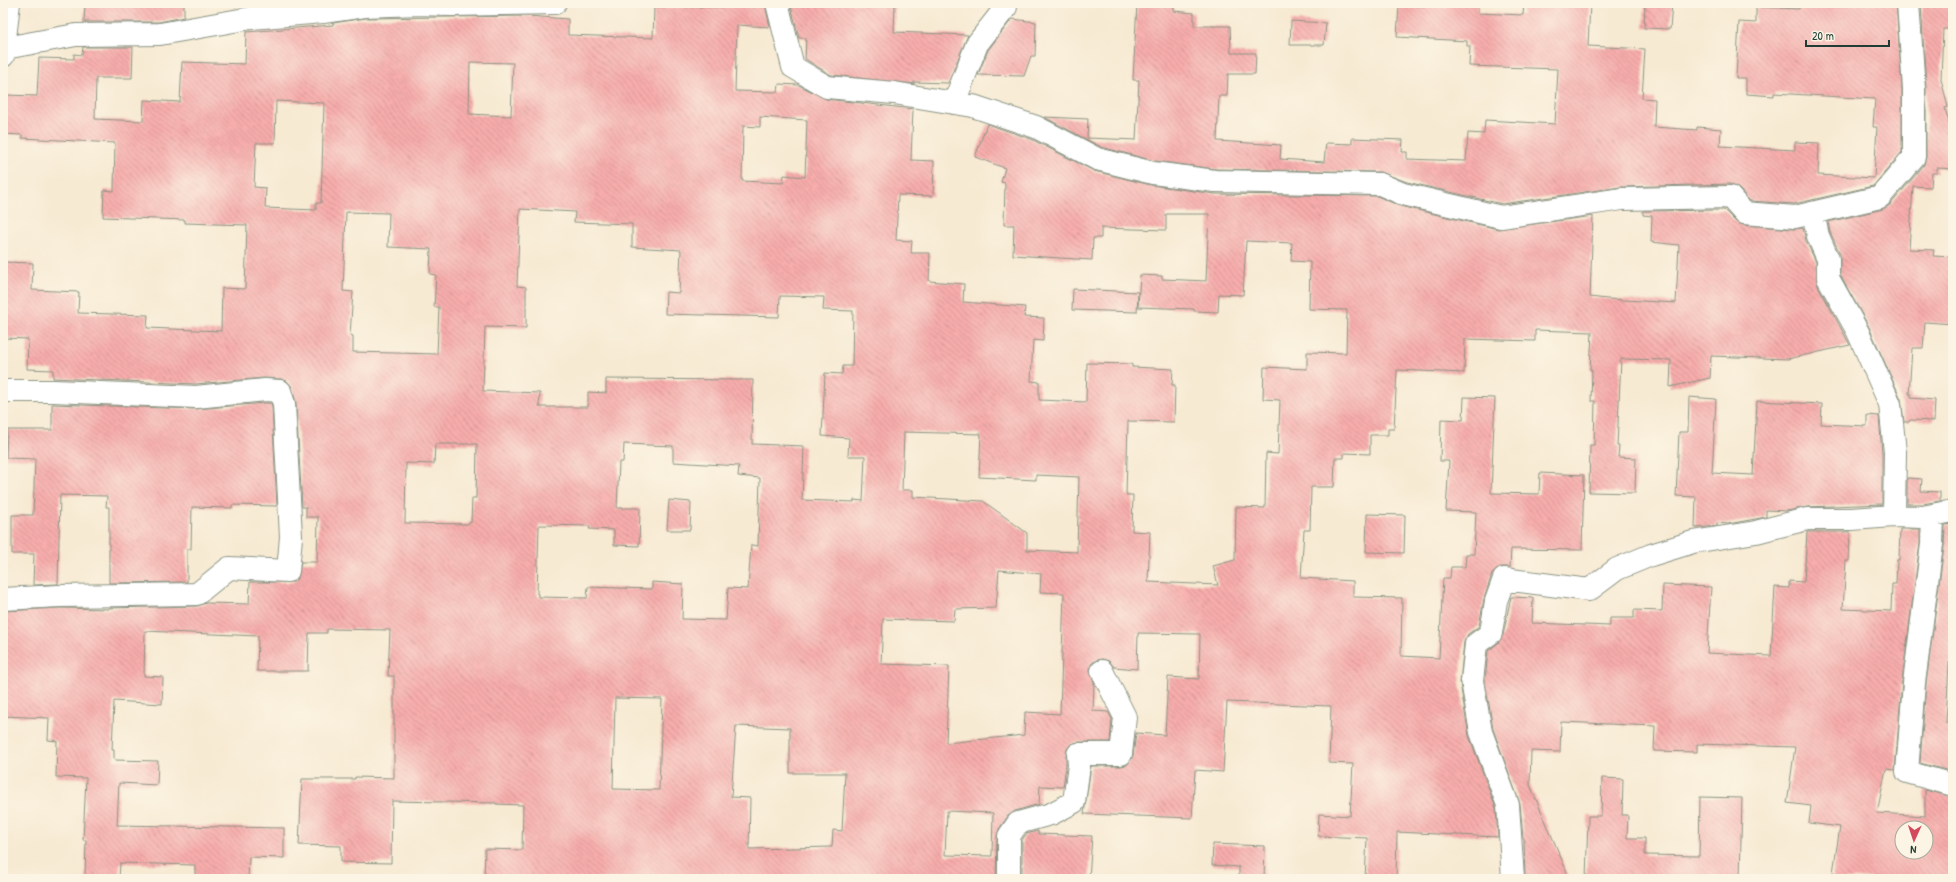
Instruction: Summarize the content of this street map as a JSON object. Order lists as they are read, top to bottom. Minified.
{"scale_bar":"20 m","north":"bottom"}
